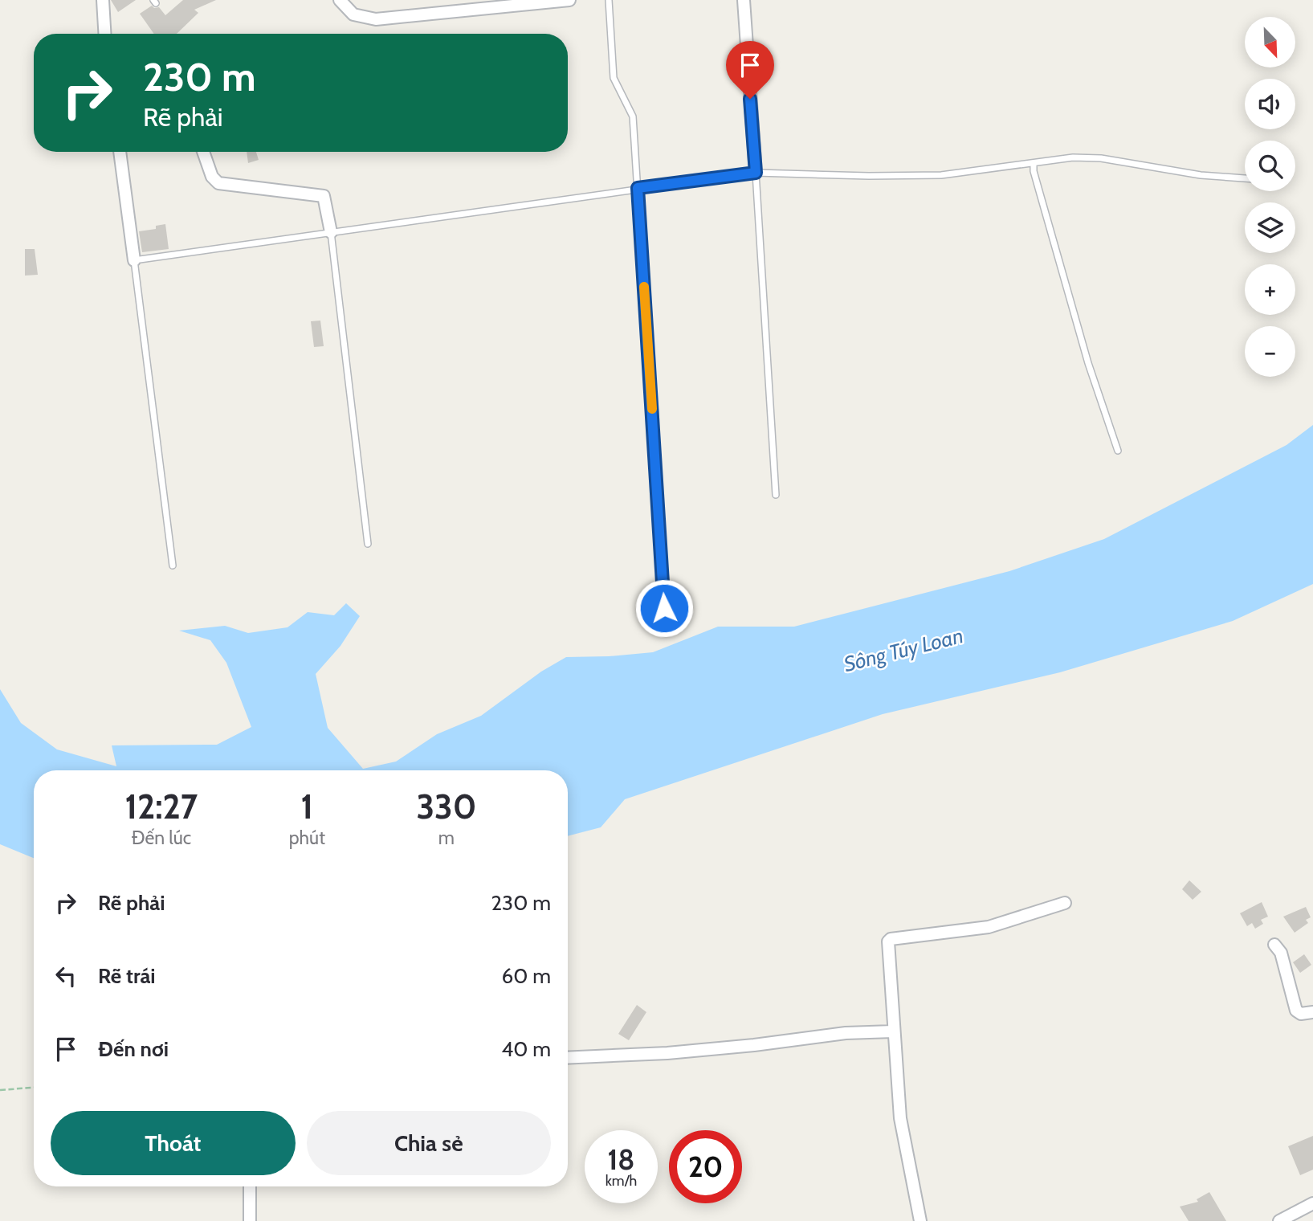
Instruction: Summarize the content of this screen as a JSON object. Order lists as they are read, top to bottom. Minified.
{"water":["Sông Túy Loan"],"north":"bottom right","page":{"map_buttons":["+","−"],"turn":["230 m","Rẽ phải"],"eta":["12:27","Đến lúc","1","phút","330","m"],"list":[{"name":"Rẽ phải","value":"230 m"},{"name":"Rẽ trái","value":"60 m"},{"name":"Đến nơi","value":"40 m"}],"buttons":["Thoát","Chia sẻ"],"speed":"18 km/h","limit":"20"}}
